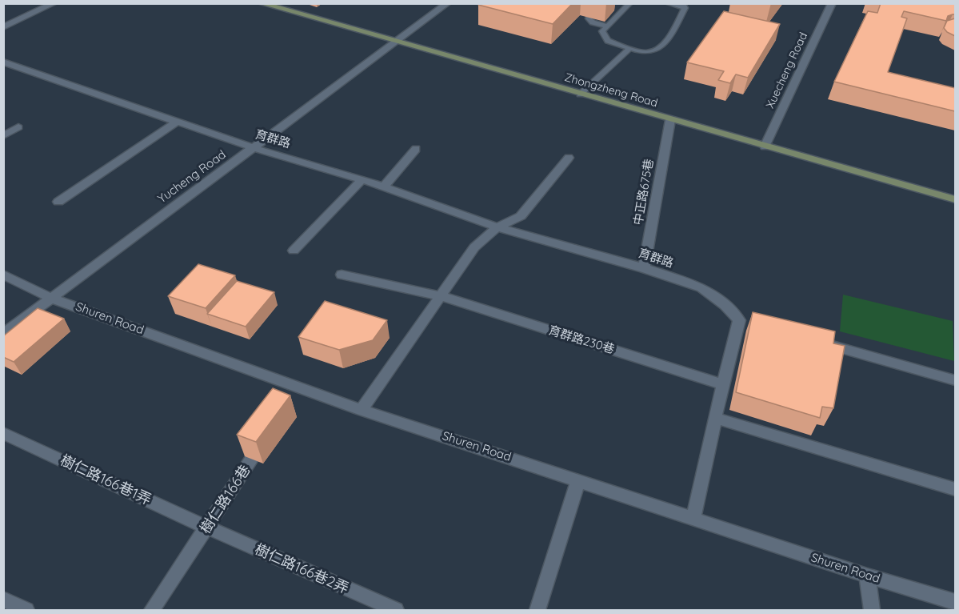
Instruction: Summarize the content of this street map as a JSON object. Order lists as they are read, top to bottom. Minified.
{"streets":{"street":["Xuecheng Road","Zhongzheng Road","育群路","Yucheng Road","中正路675巷","Shuren Road","育群路230巷","樹仁路166巷1弄","樹仁路166巷","樹仁路166巷2弄"]},"crossings":[["Xuecheng Road","Zhongzheng Road"],["Zhongzheng Road","Yucheng Road"],["Zhongzheng Road","中正路675巷"],["育群路","Yucheng Road"],["育群路","中正路675巷"],["育群路","Shuren Road"],["育群路","育群路230巷"],["Yucheng Road","Shuren Road"],["樹仁路166巷1弄","樹仁路166巷"],["樹仁路166巷1弄","樹仁路166巷2弄"],["樹仁路166巷","樹仁路166巷2弄"]]}
